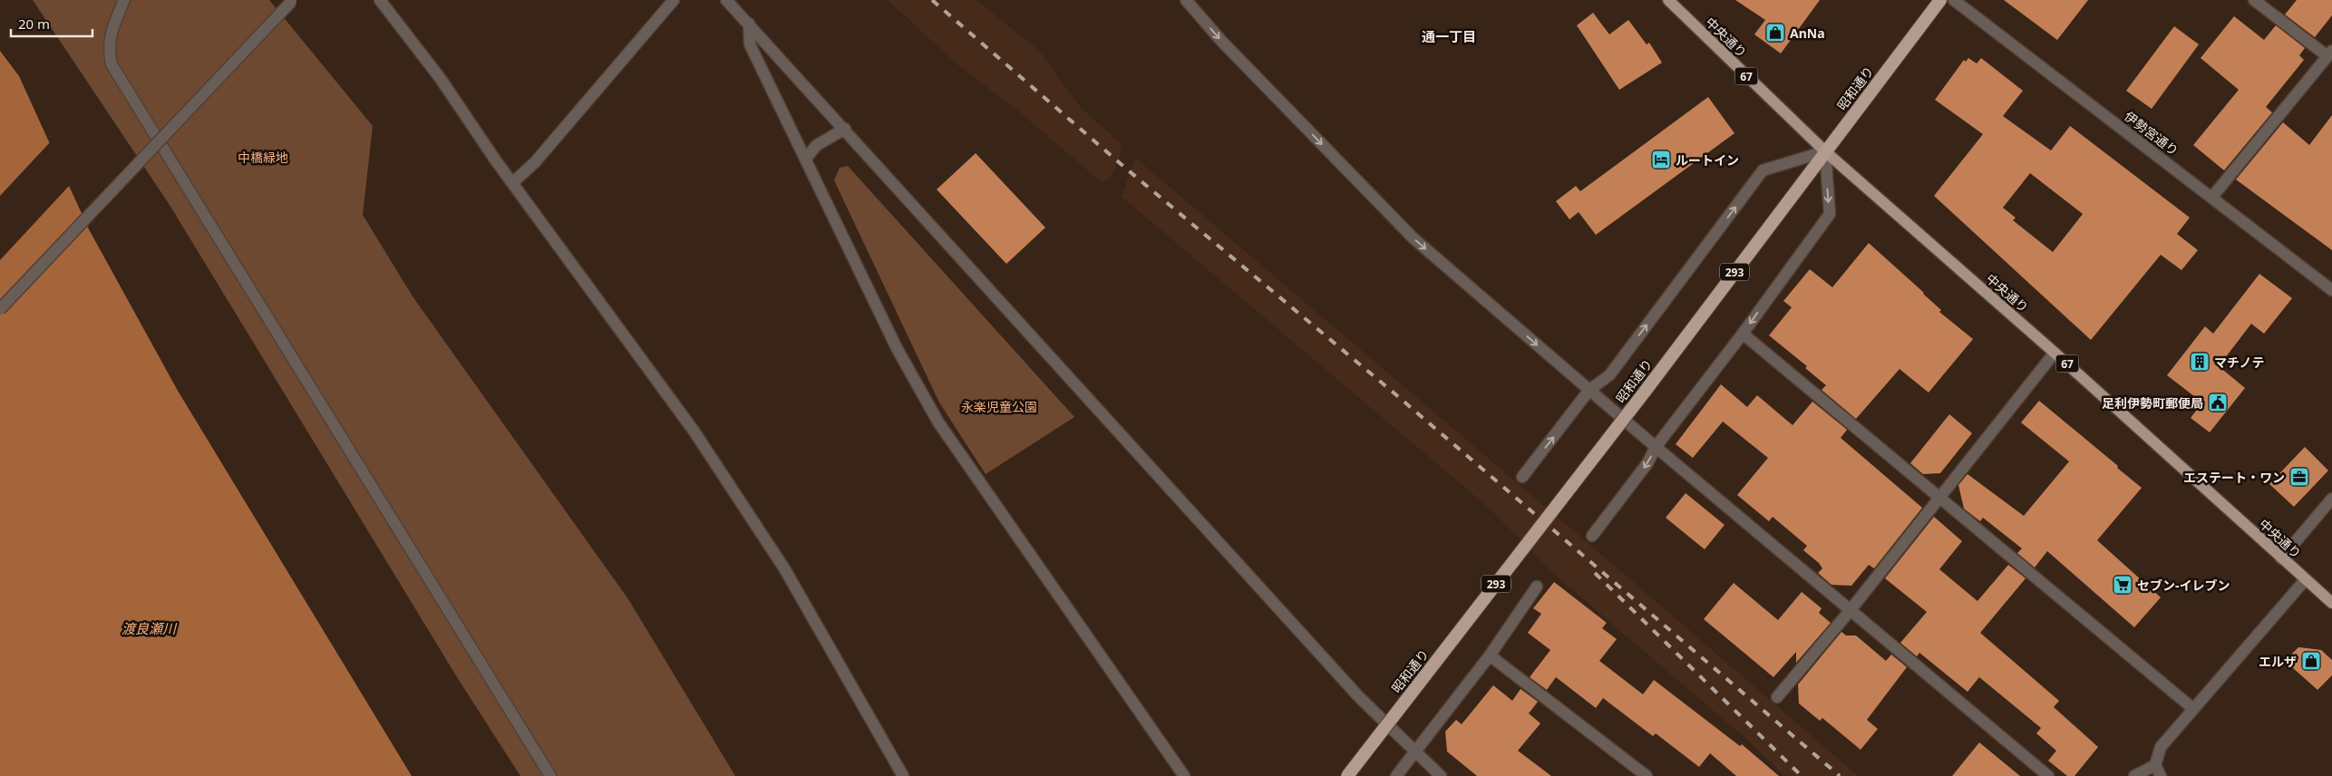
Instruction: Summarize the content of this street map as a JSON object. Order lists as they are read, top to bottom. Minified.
{"streets":{"highway":["昭和通り","293"],"main road":["中央通り","67"],"street":["伊勢宮通り"]},"crossings":[["中央通り","昭和通り"]],"districts":["通一丁目"],"water":["渡良瀬川"],"parks":["中橋緑地","永楽児童公園"],"places":{"shop":["AnNa","エルザ"],"hotel":["ルートイン"],"building":["マチノテ"],"public building":["足利伊勢町郵便局"],"office":["エステート・ワン"],"supermarket":["セブン-イレブン"]},"scale_bar":"20 m"}
